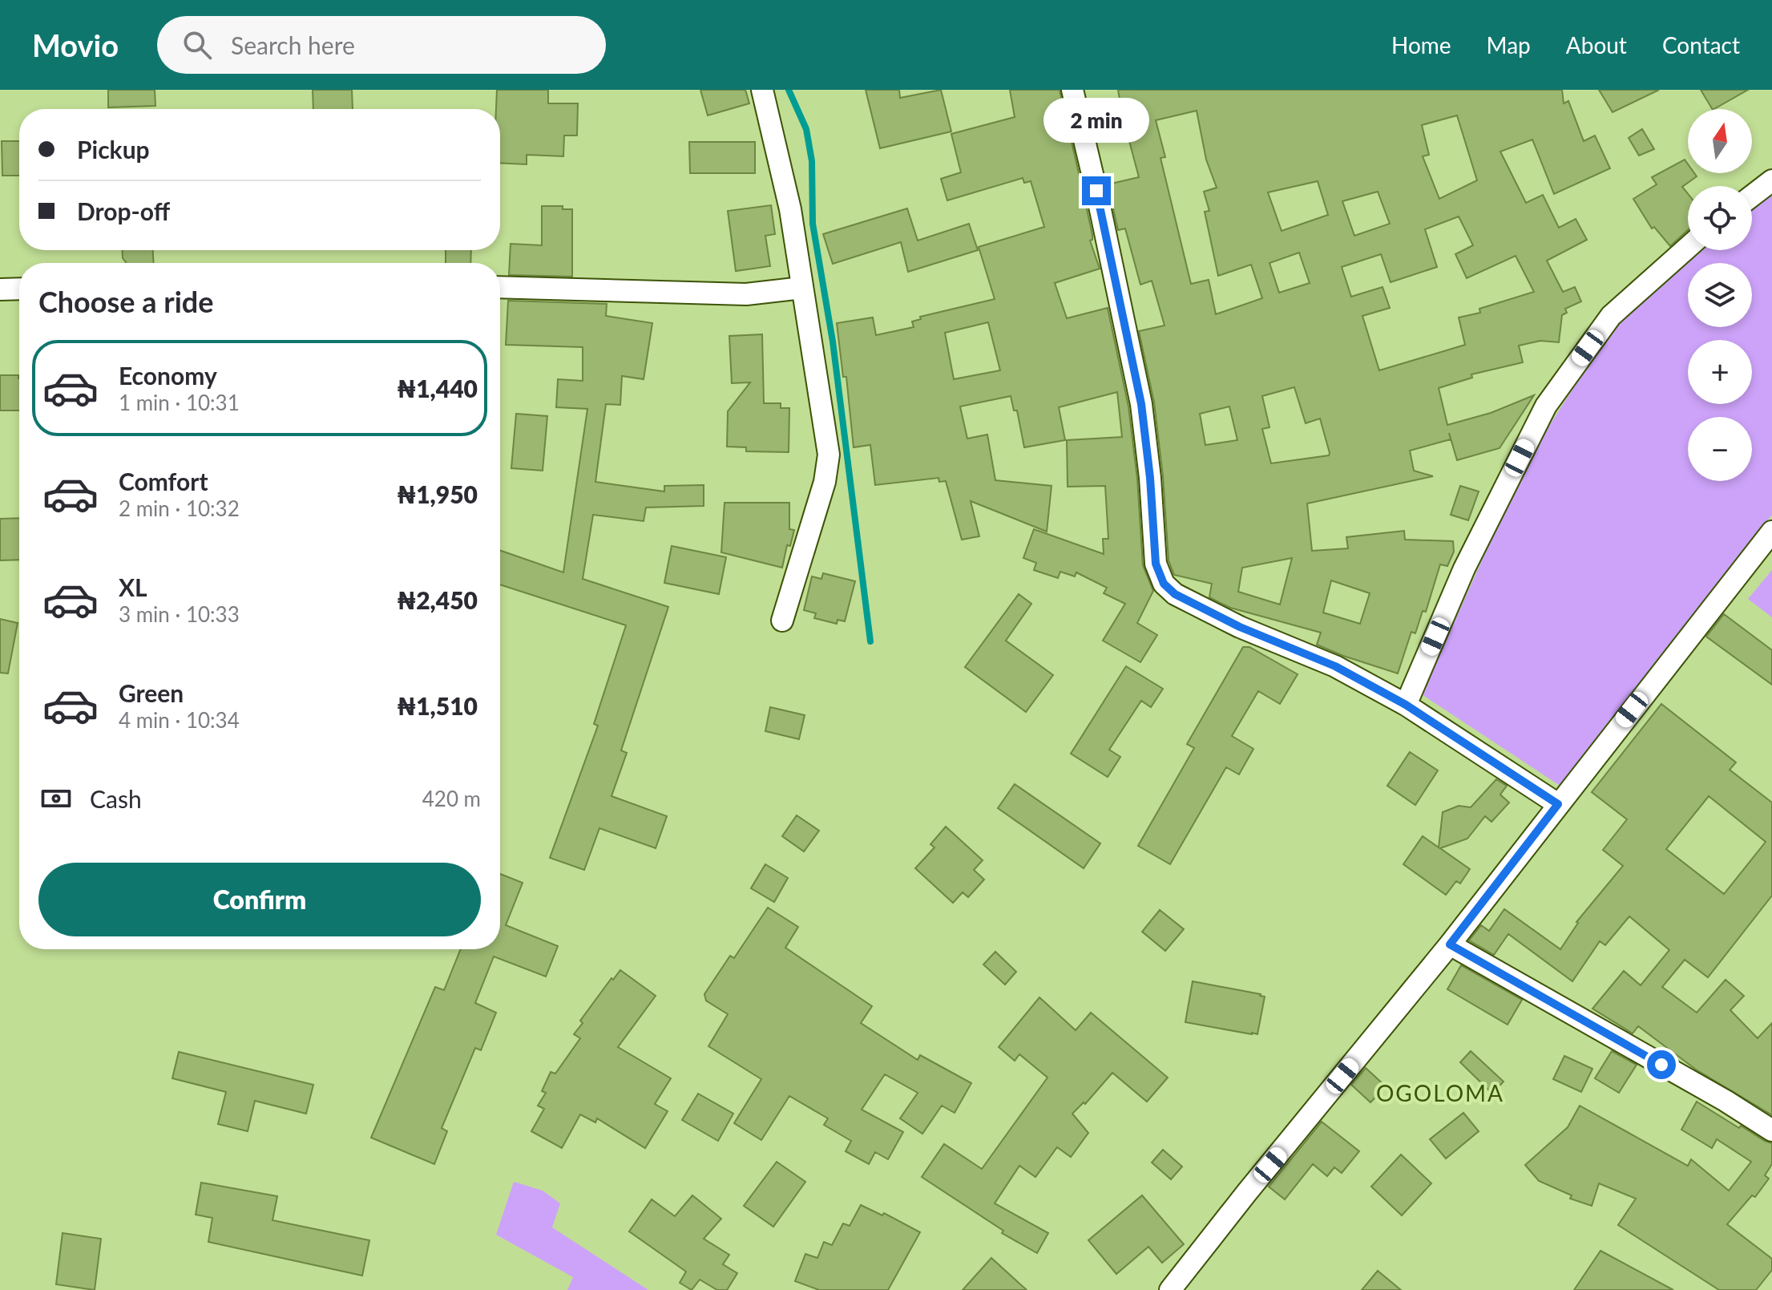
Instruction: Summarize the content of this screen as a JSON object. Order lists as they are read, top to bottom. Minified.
{"districts":["OGOLOMA"],"north":"top","page":{"header":"Movio","search":"Search here","nav":["Home","Map","About","Contact"],"bubble":"2 min","map_buttons":["+","−"],"banner":["Pickup","Drop-off"],"heading":"Choose a ride","list":[{"name":"Economy","note":"1 min · 10:31","value":"₦1,440"},{"name":"Comfort","note":"2 min · 10:32","value":"₦1,950"},{"name":"XL","note":"3 min · 10:33","value":"₦2,450"},{"name":"Green","note":"4 min · 10:34","value":"₦1,510"}],"pay":["Cash","420 m"],"buttons":"Confirm"}}
